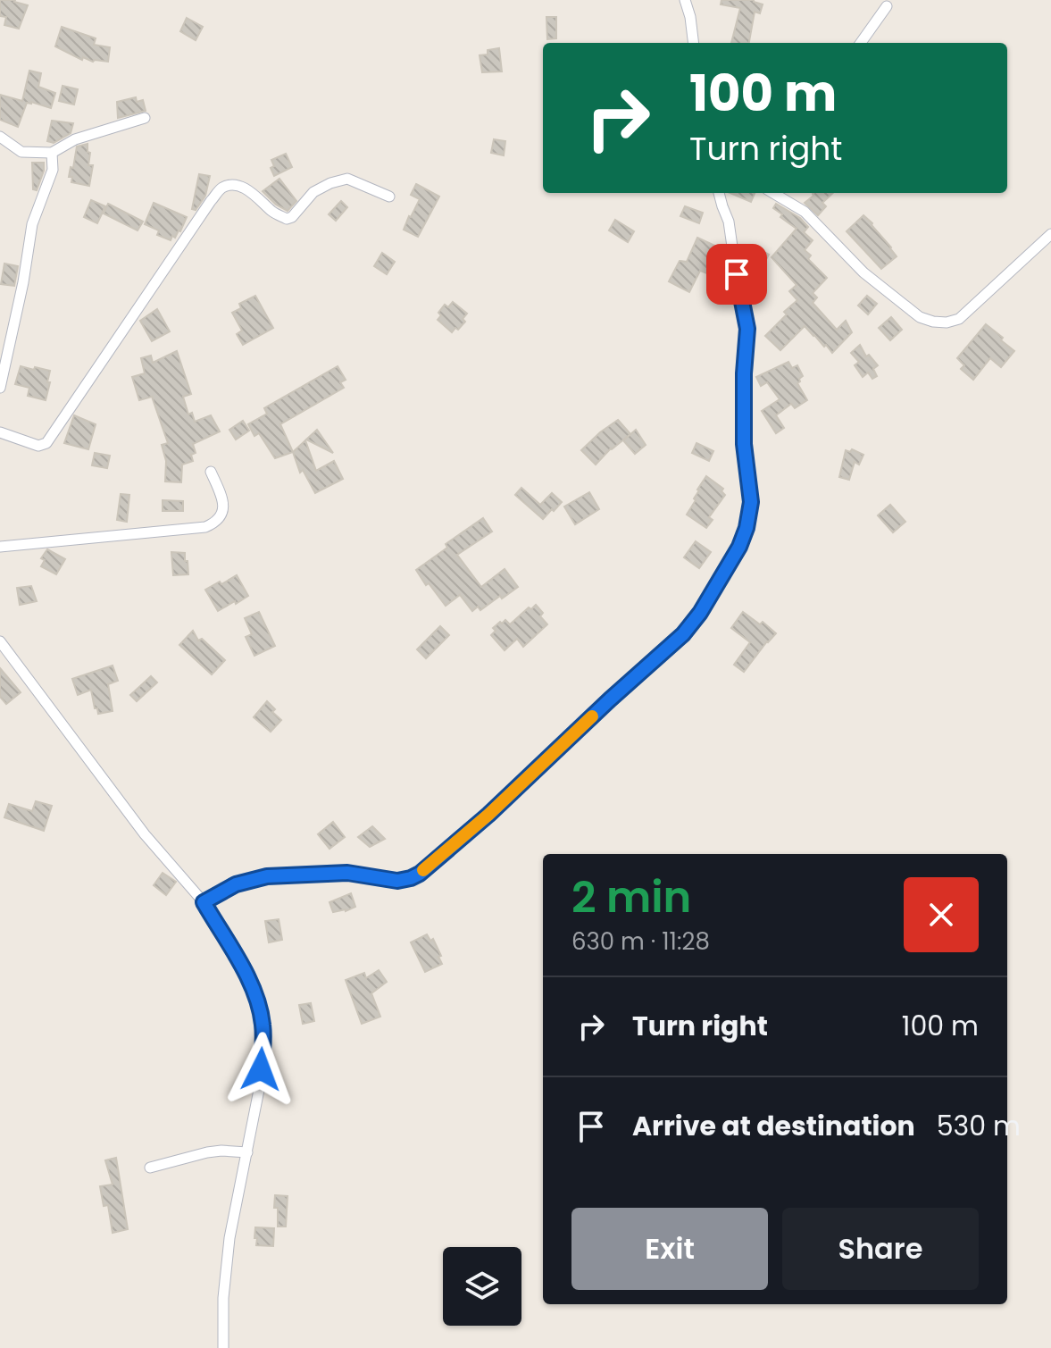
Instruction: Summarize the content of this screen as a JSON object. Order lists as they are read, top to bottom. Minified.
{"page":{"turn":["100 m","Turn right"],"heading":["2 min","630 m · 11:28"],"list":[{"name":"Turn right","value":"100 m"},{"name":"Arrive at destination","value":"530 m"}],"buttons":["Exit","Share"]}}
